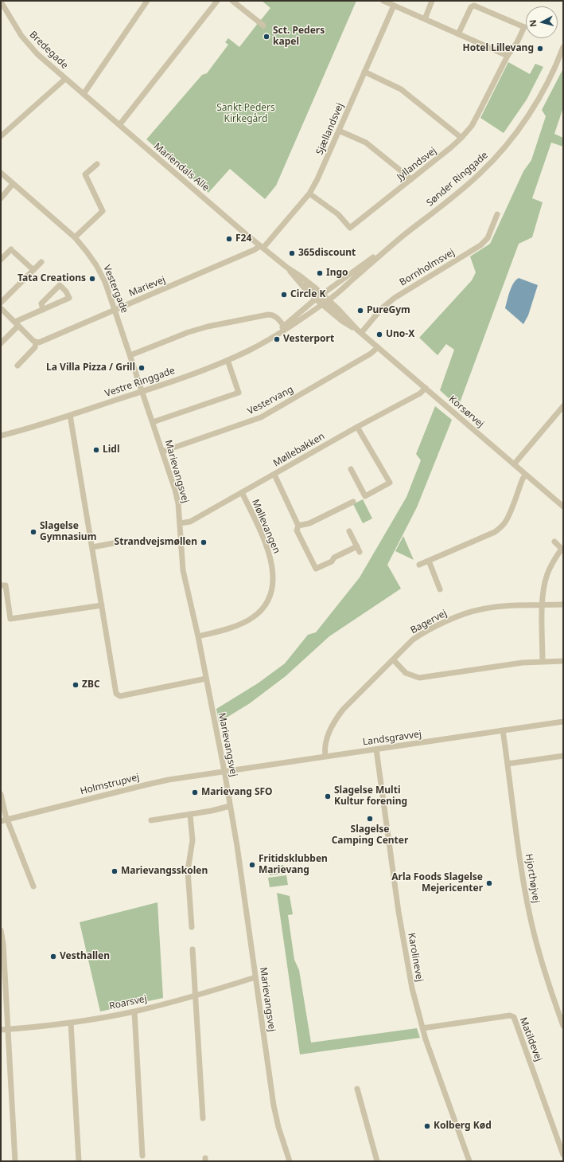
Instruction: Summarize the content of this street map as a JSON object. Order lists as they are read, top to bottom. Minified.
{"streets":{"street":["Bredegade","Sjællandsvej","Jyllandsvej","Mariendals Alle","Sønder Ringgade","Bornholmsvej","Marievej","Vestergade","Vestre Ringgade","Vestervang","Korsørvej","Møllebakken","Marievangsvej","Møllevangen","Bagervej","Landsgravvej","Holmstrupvej","Hjorthøjvej","Karolinevej","Roarsvej","Matildevej"]},"crossings":[["Bredegade","Mariendals Alle"],["Sjællandsvej","Jyllandsvej"],["Sjællandsvej","Mariendals Alle"],["Sjællandsvej","Marievej"],["Mariendals Alle","Sønder Ringgade"],["Mariendals Alle","Marievej"],["Mariendals Alle","Vestre Ringgade"],["Mariendals Alle","Korsørvej"],["Sønder Ringgade","Vestre Ringgade"],["Sønder Ringgade","Korsørvej"],["Bornholmsvej","Korsørvej"],["Marievej","Vestergade"],["Vestergade","Vestre Ringgade"],["Vestergade","Marievangsvej"],["Vestre Ringgade","Korsørvej"],["Vestre Ringgade","Marievangsvej"],["Vestervang","Korsørvej"],["Vestervang","Marievangsvej"],["Korsørvej","Møllebakken"],["Møllebakken","Marievangsvej"],["Møllebakken","Møllevangen"],["Marievangsvej","Møllevangen"],["Marievangsvej","Landsgravvej"],["Marievangsvej","Holmstrupvej"],["Marievangsvej","Roarsvej"],["Bagervej","Landsgravvej"],["Landsgravvej","Holmstrupvej"],["Landsgravvej","Hjorthøjvej"],["Landsgravvej","Karolinevej"],["Karolinevej","Matildevej"]],"parks":["Sankt Peders Kirkegård"],"places":["Sct. Peders kapel","Hotel Lillevang","F24","365discount","Ingo","Tata Creations","Circle K","PureGym","Uno-X","Vesterport","La Villa Pizza / Grill","Lidl","Slagelse Gymnasium","Strandvejsmøllen","ZBC","Marievang SFO","Slagelse Multi Kultur forening","Slagelse Camping Center","Fritidsklubben Marievang","Marievangsskolen","Arla Foods Slagelse Mejericenter","Vesthallen","Kolberg Kød"],"north":"left"}
